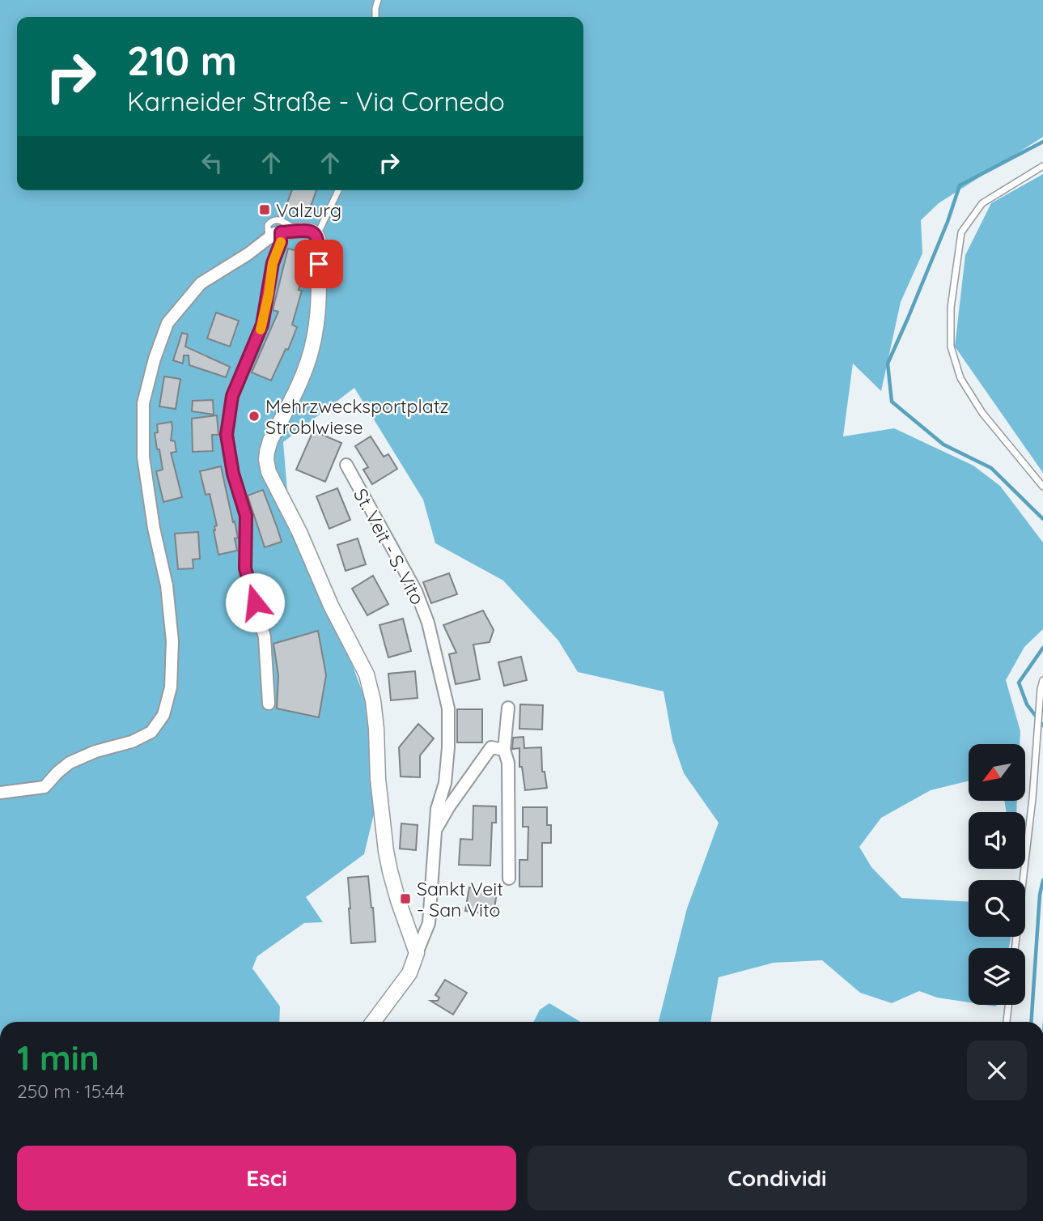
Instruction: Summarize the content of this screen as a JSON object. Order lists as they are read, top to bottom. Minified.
{"streets":{"street":["St. Veit - S. Vito"]},"places":{"transit":["Valzurg","Sankt Veit - San Vito"],"other":["Mehrzwecksportplatz Stroblwiese"]},"north":"bottom left","page":{"turn":["210 m","Karneider Straße - Via Cornedo"],"heading":["1 min","250 m · 15:44"],"buttons":["Esci","Condividi"]}}
